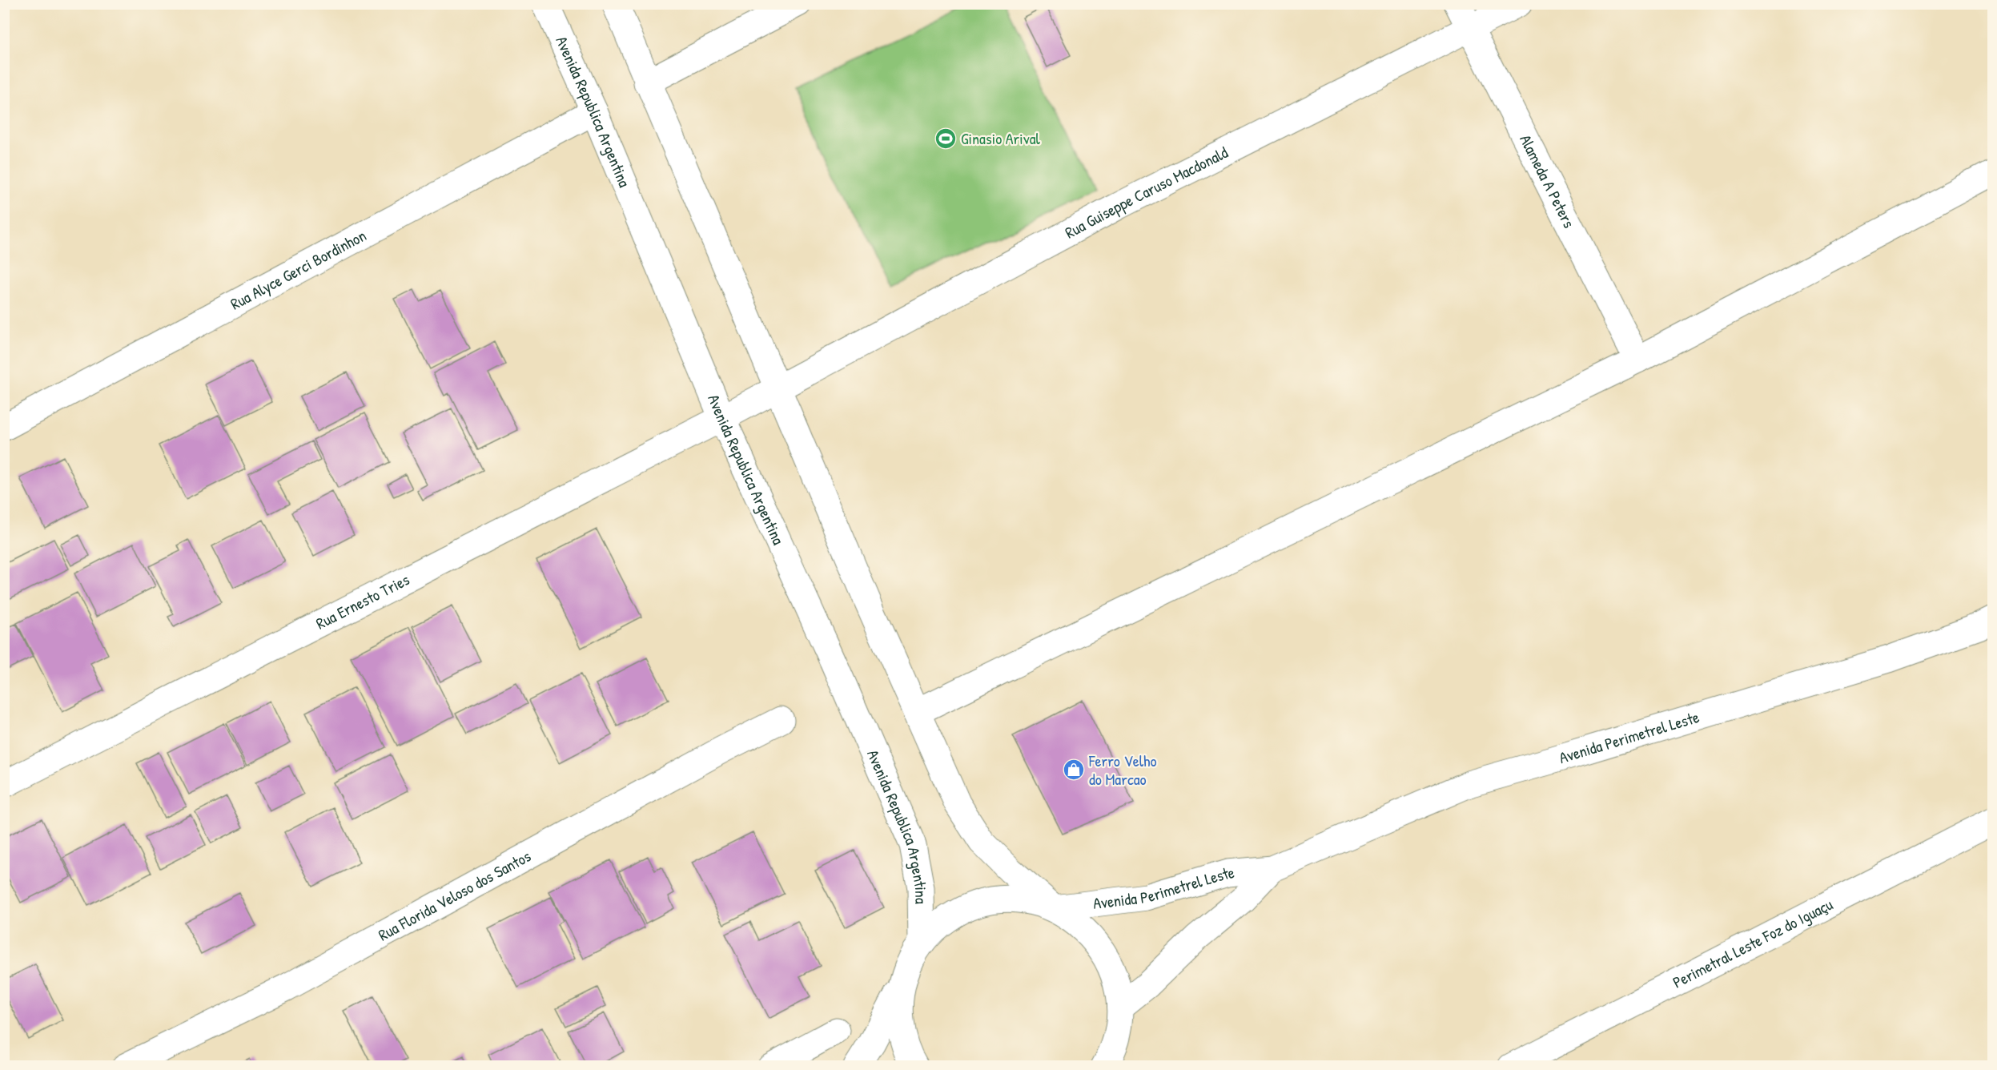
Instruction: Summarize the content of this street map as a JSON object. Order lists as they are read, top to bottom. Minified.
{"streets":{"main road":["Avenida Republica Argentina","Alameda A Peters","Rua Guiseppe Caruso Macdonald","Rua Alyce Gerci Bordinhon","Rua Ernesto Tries","Avenida Perimetrel Leste","Rua Florida Veloso dos Santos","Perimetral Leste Foz do Iguaçu"]},"crossings":[["Avenida Republica Argentina","Rua Guiseppe Caruso Macdonald"],["Avenida Republica Argentina","Rua Alyce Gerci Bordinhon"],["Avenida Republica Argentina","Rua Ernesto Tries"],["Alameda A Peters","Rua Guiseppe Caruso Macdonald"],["Rua Guiseppe Caruso Macdonald","Rua Ernesto Tries"]],"places":{"sports":["Ginasio Arival"],"shop":["Ferro Velho do Marcao"]}}
